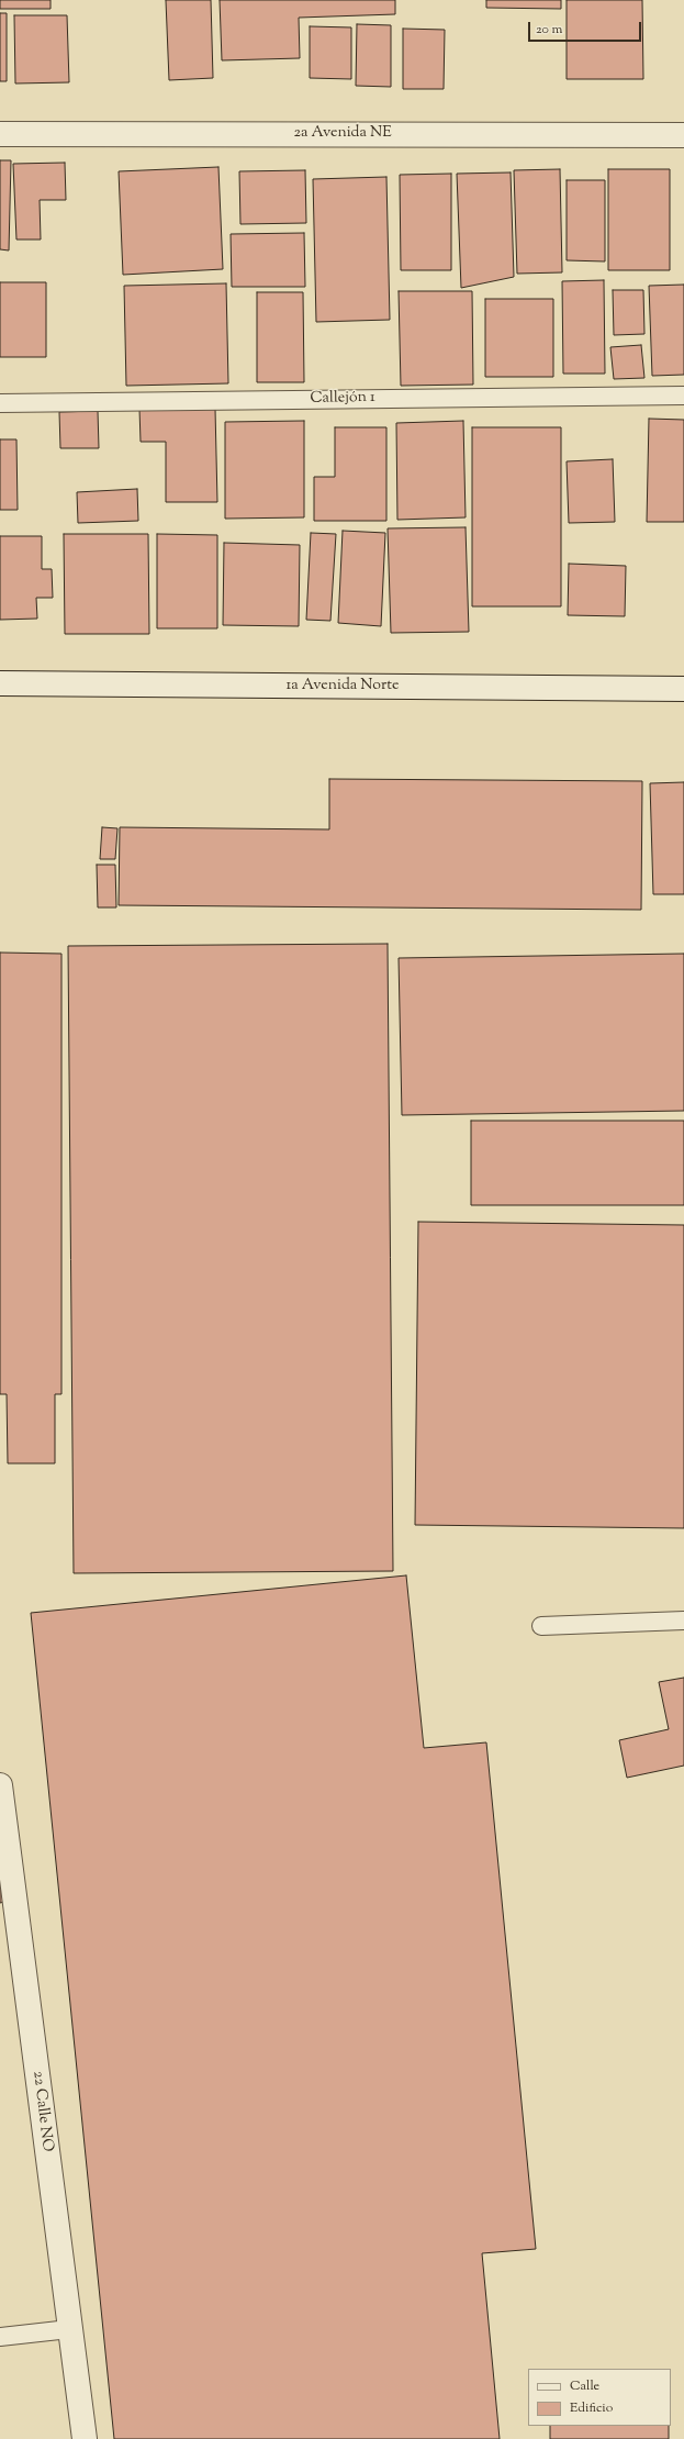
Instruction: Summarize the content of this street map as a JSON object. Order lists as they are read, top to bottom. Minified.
{"streets":{"street":["2a Avenida NE","1a Avenida Norte","22 Calle NO"],"lane":["Callejón 1"]},"legend":["Calle","Edificio"],"scale_bar":"20 m"}
